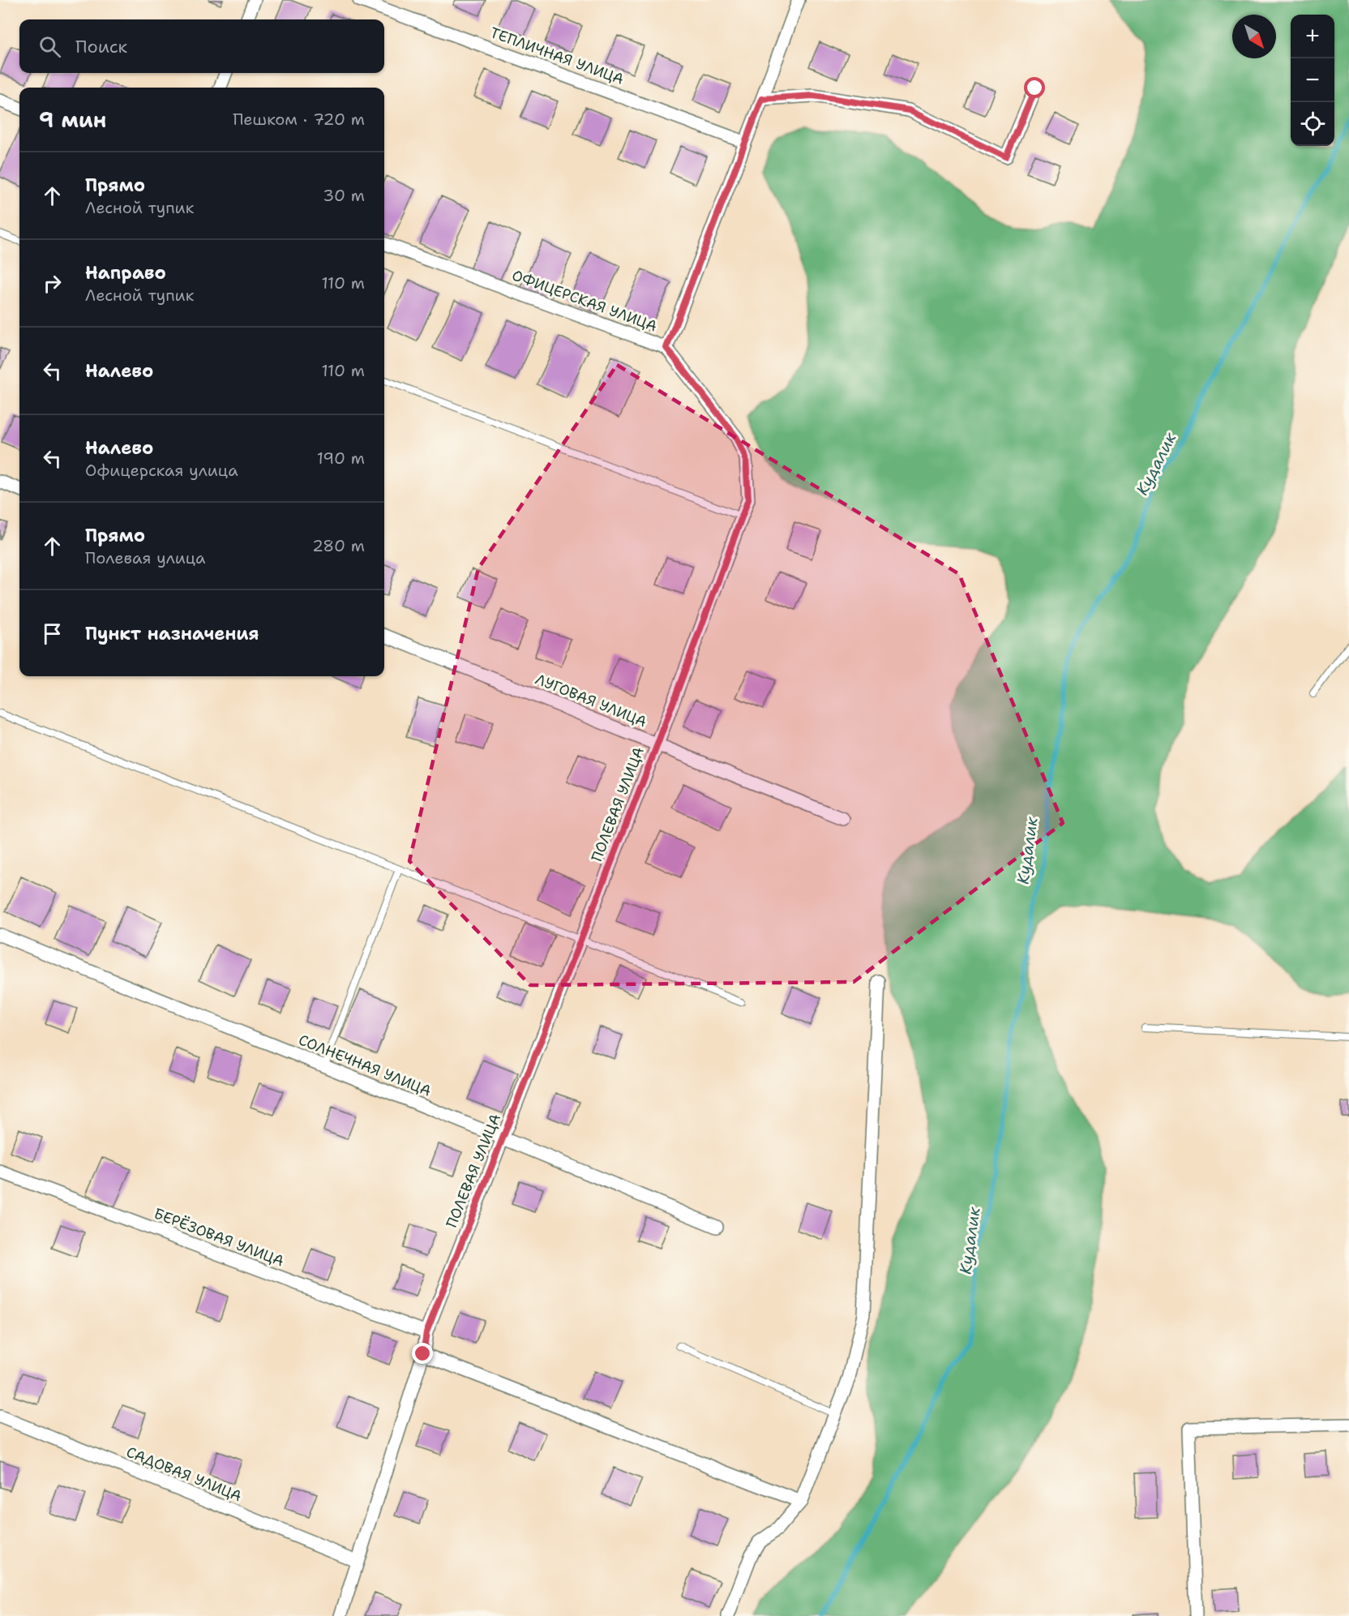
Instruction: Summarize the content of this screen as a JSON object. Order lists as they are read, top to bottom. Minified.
{"streets":{"street":["ТЕПЛИЧНАЯ УЛИЦА","ОФИЦЕРСКАЯ УЛИЦА","ЛУГОВАЯ УЛИЦА","ПОЛЕВАЯ УЛИЦА","СОЛНЕЧНАЯ УЛИЦА","БЕРЁЗОВАЯ УЛИЦА","САДОВАЯ УЛИЦА"]},"crossings":[["ОФИЦЕРСКАЯ УЛИЦА","ЛУГОВАЯ УЛИЦА"],["ОФИЦЕРСКАЯ УЛИЦА","ПОЛЕВАЯ УЛИЦА"],["ЛУГОВАЯ УЛИЦА","ПОЛЕВАЯ УЛИЦА"],["ПОЛЕВАЯ УЛИЦА","СОЛНЕЧНАЯ УЛИЦА"],["ПОЛЕВАЯ УЛИЦА","БЕРЁЗОВАЯ УЛИЦА"],["ПОЛЕВАЯ УЛИЦА","САДОВАЯ УЛИЦА"]],"water":["Кудалик"],"north":"bottom right","page":{"map_buttons":["+","−"],"search":"Поиск","heading":["9 мин","Пешком · 720 m"],"list":[["Прямо","Лесной тупик","30 m"],["Направо","Лесной тупик","110 m"],["Налево","110 m"],["Налево","Офицерская улица","190 m"],["Прямо","Полевая улица","280 m"],"Пункт назначения"]}}
